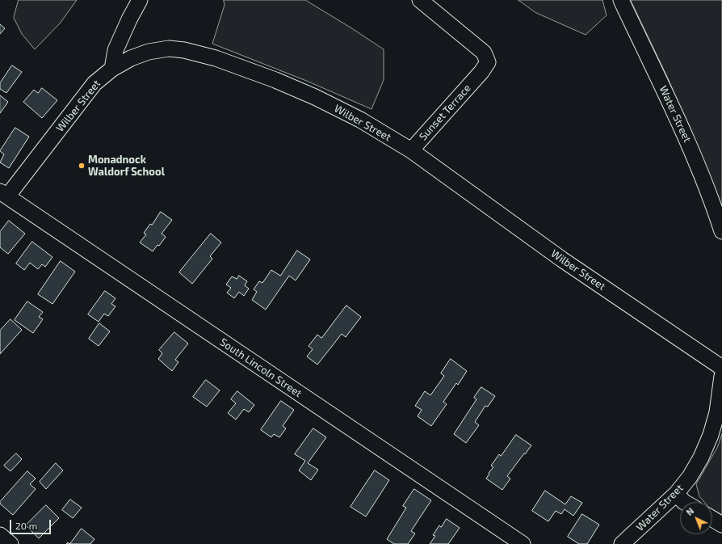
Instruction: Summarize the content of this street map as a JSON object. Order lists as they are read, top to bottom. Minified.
{"streets":{"street":["Wilber Street","Sunset Terrace","Water Street","South Lincoln Street"]},"crossings":[["Wilber Street","Sunset Terrace"],["Wilber Street","South Lincoln Street"]],"places":["Monadnock Waldorf School"],"scale_bar":"20 m","north":"top left"}
